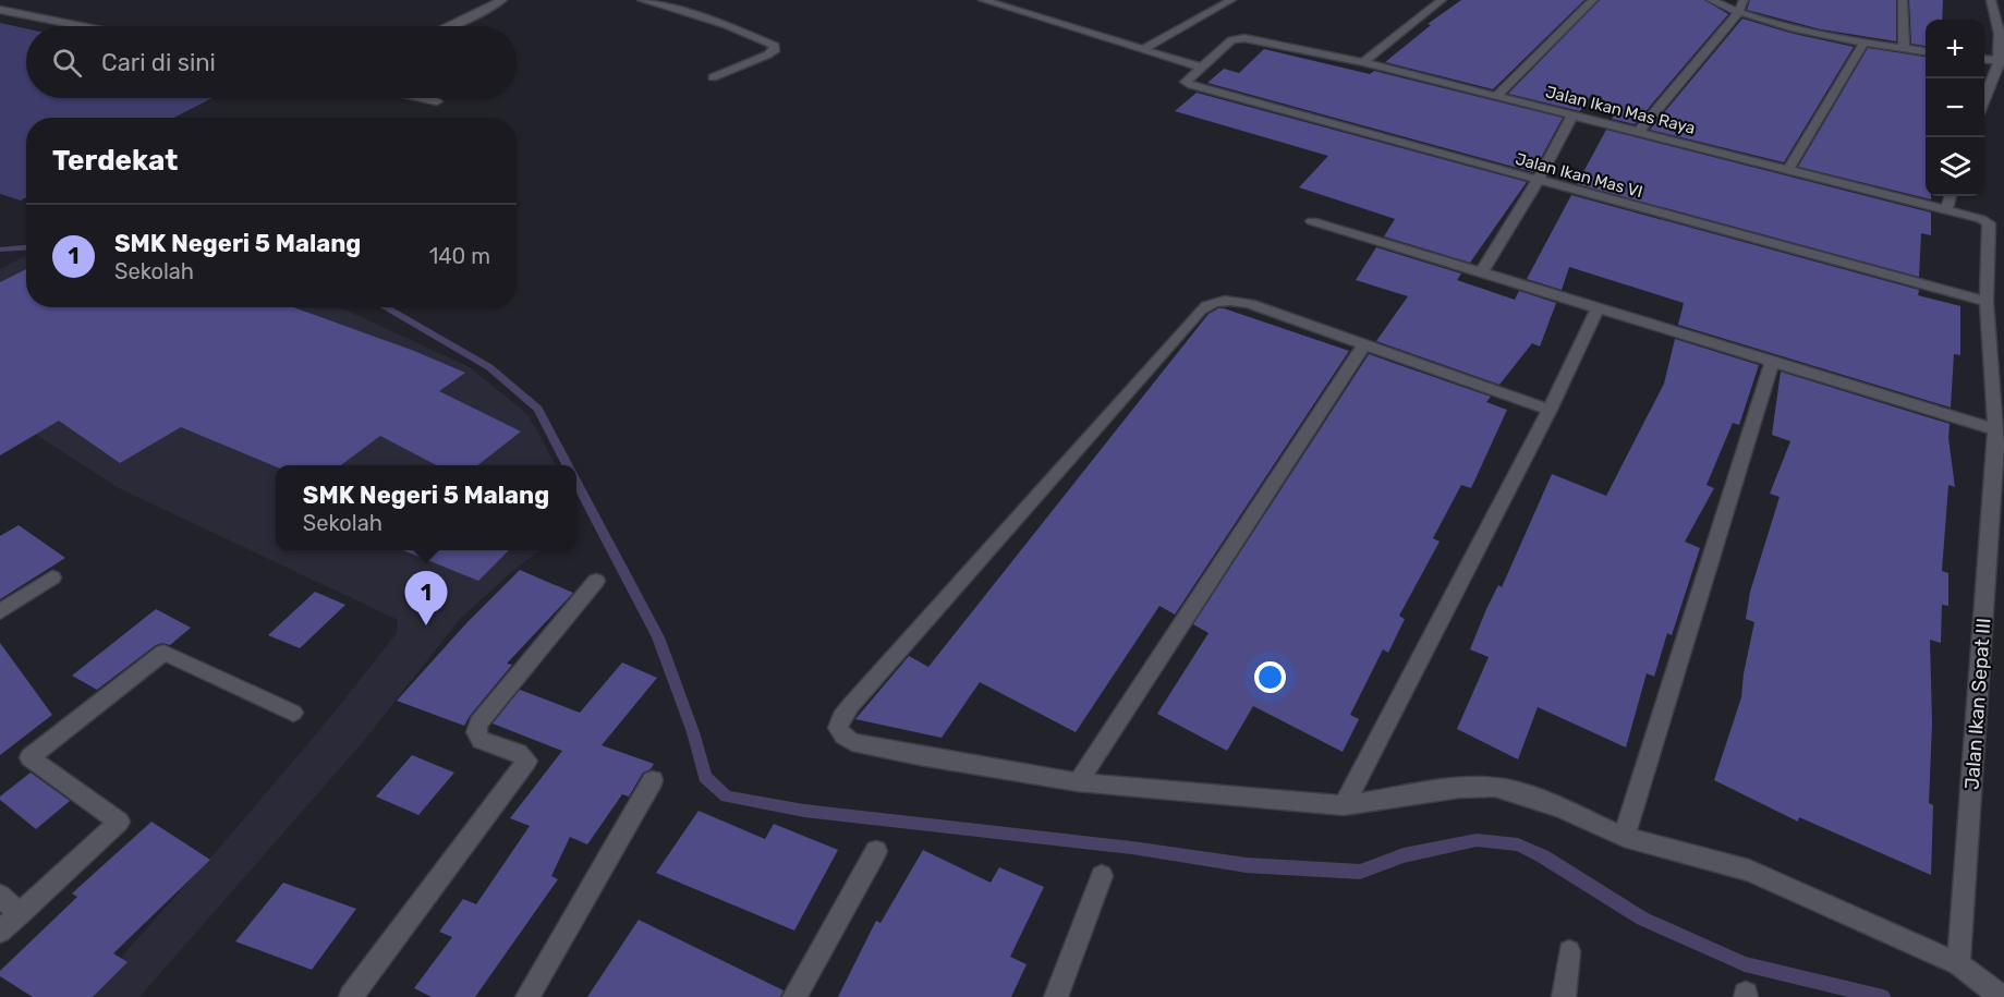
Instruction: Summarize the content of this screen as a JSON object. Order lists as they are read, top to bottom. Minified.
{"streets":{"street":["Jalan Ikan Mas Raya","Jalan Ikan Mas VI","Jalan Ikan Sepat III"]},"crossings":[["Jalan Ikan Mas Raya","Jalan Ikan Mas VI"],["Jalan Ikan Mas Raya","Jalan Ikan Sepat III"],["Jalan Ikan Mas VI","Jalan Ikan Sepat III"]],"page":{"map_buttons":["+","−"],"search":"Cari di sini","heading":"Terdekat","list":[{"mark":"1","name":"SMK Negeri 5 Malang","note":"Sekolah","value":"140 m"}],"popup":["SMK Negeri 5 Malang","Sekolah"],"pins":"1"}}
